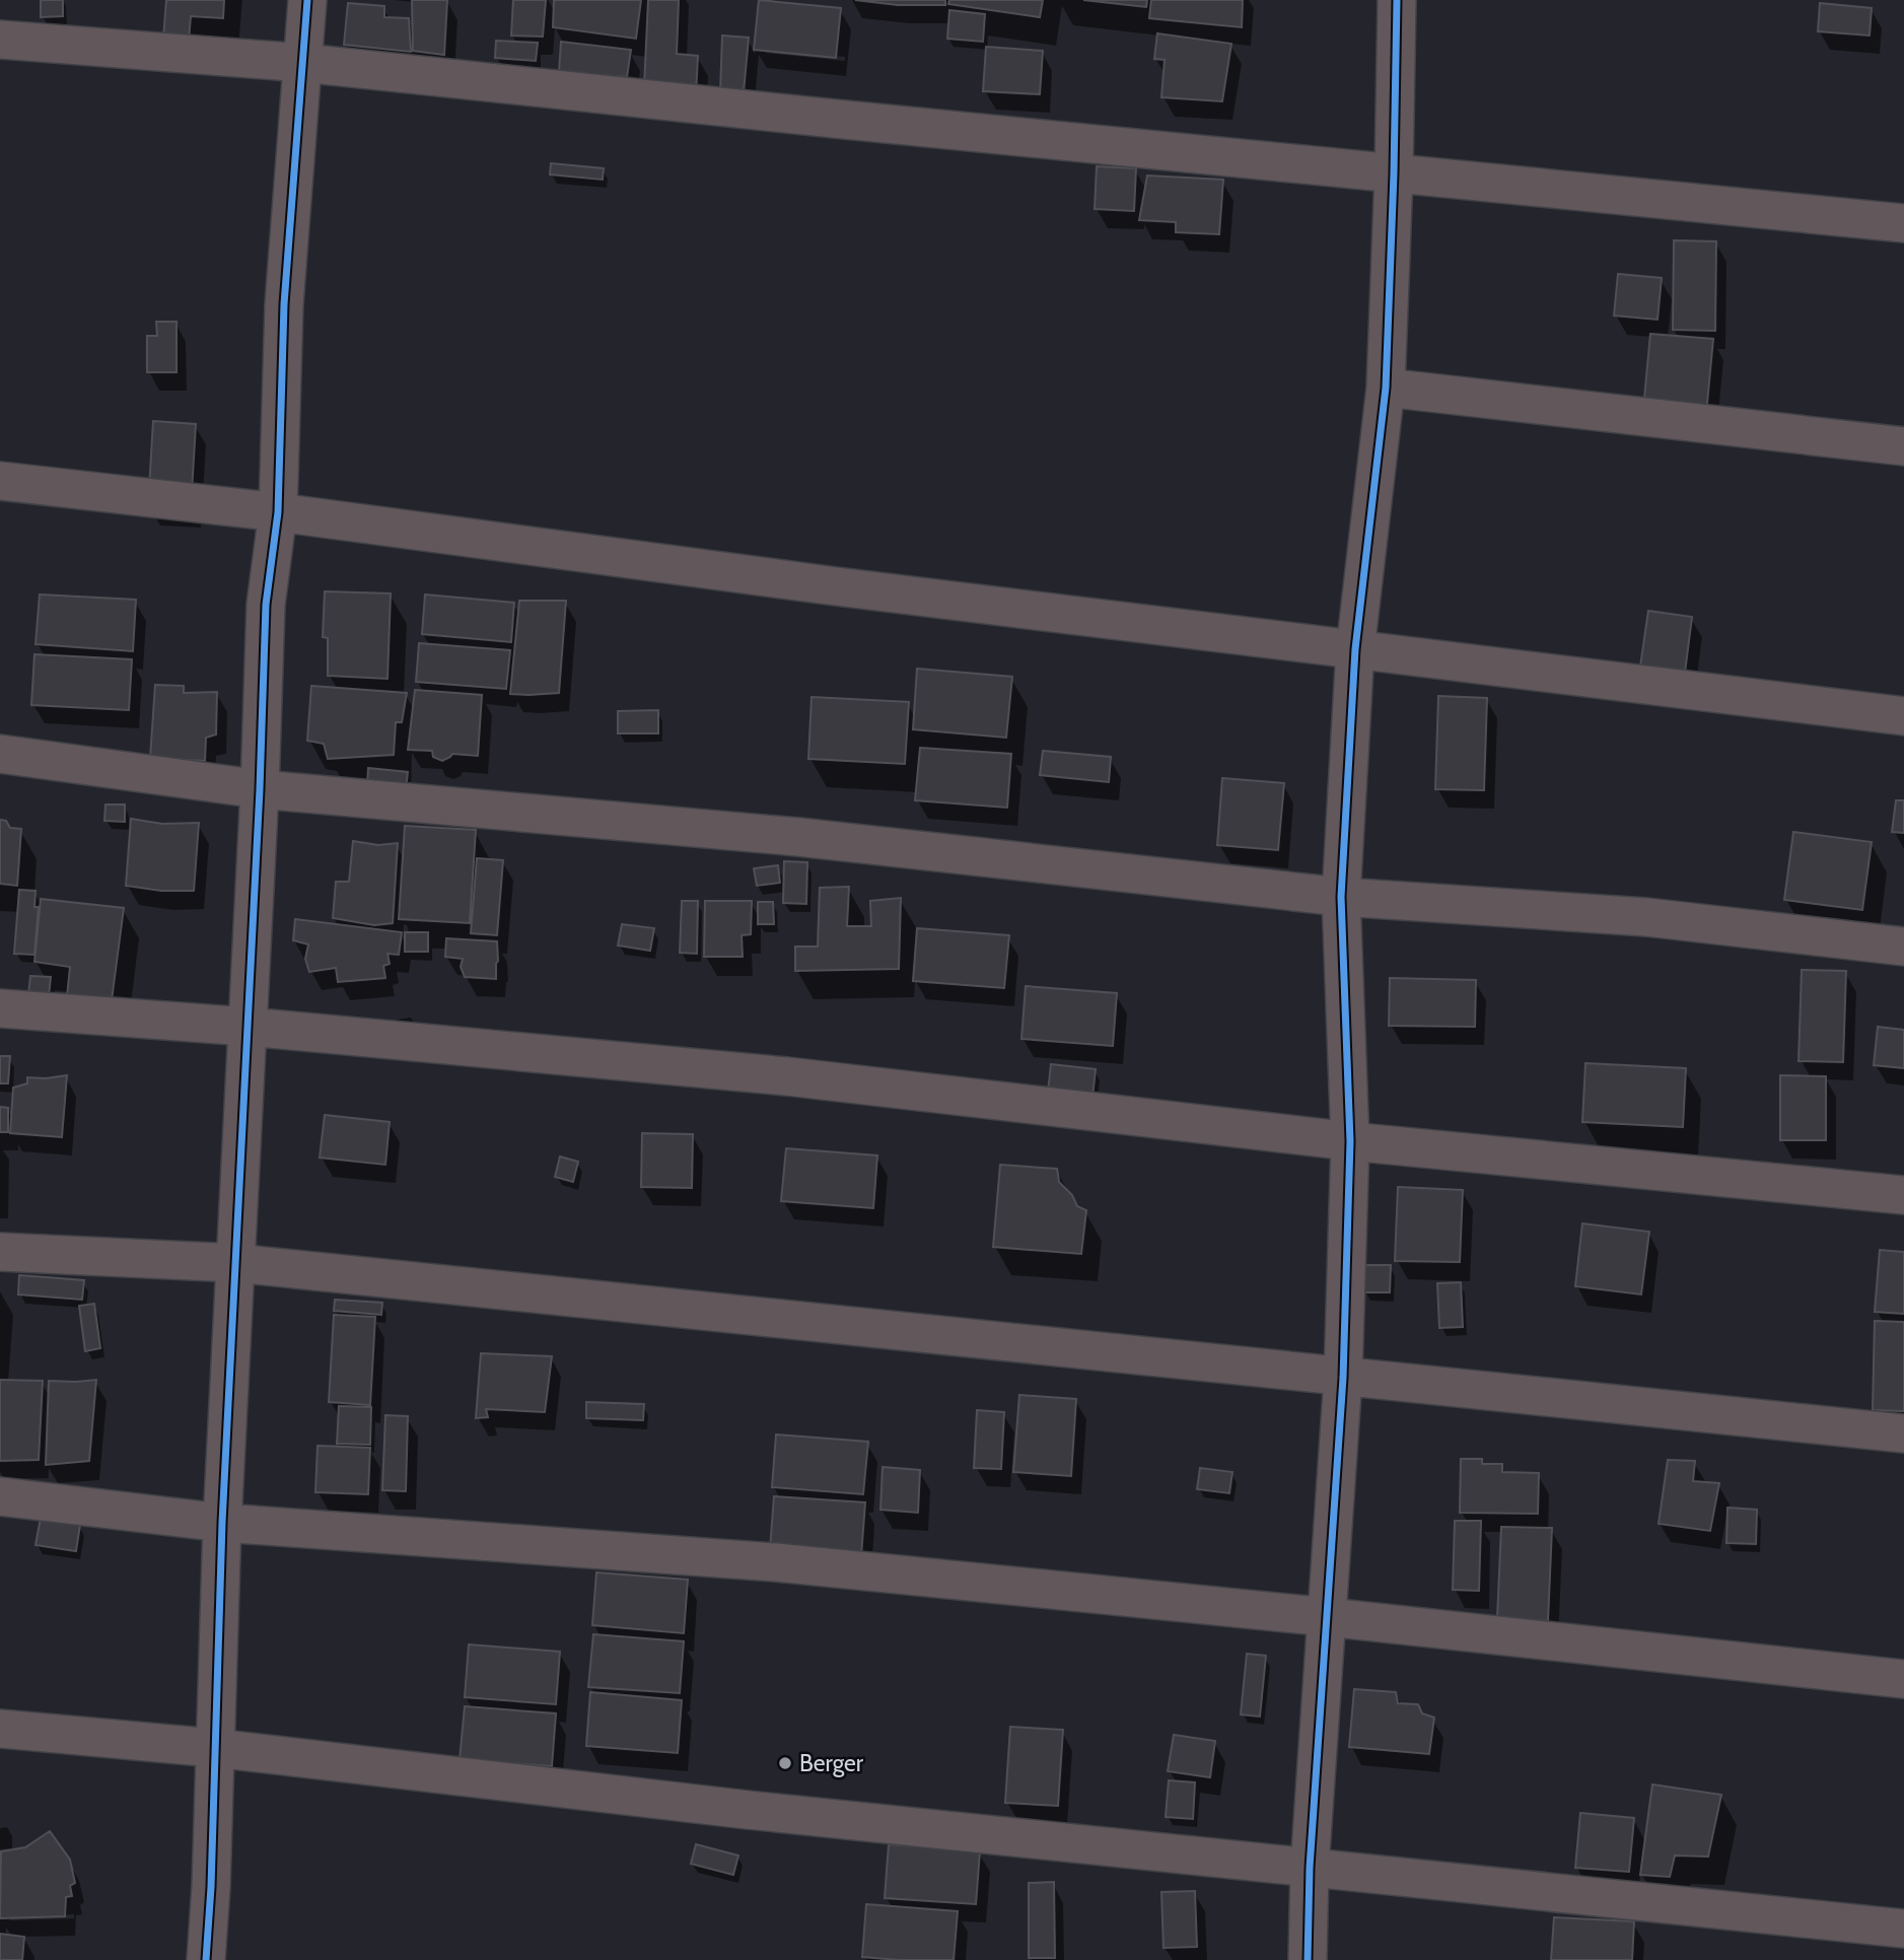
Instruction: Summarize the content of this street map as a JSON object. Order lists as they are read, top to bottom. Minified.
{"places":["Berger"]}
